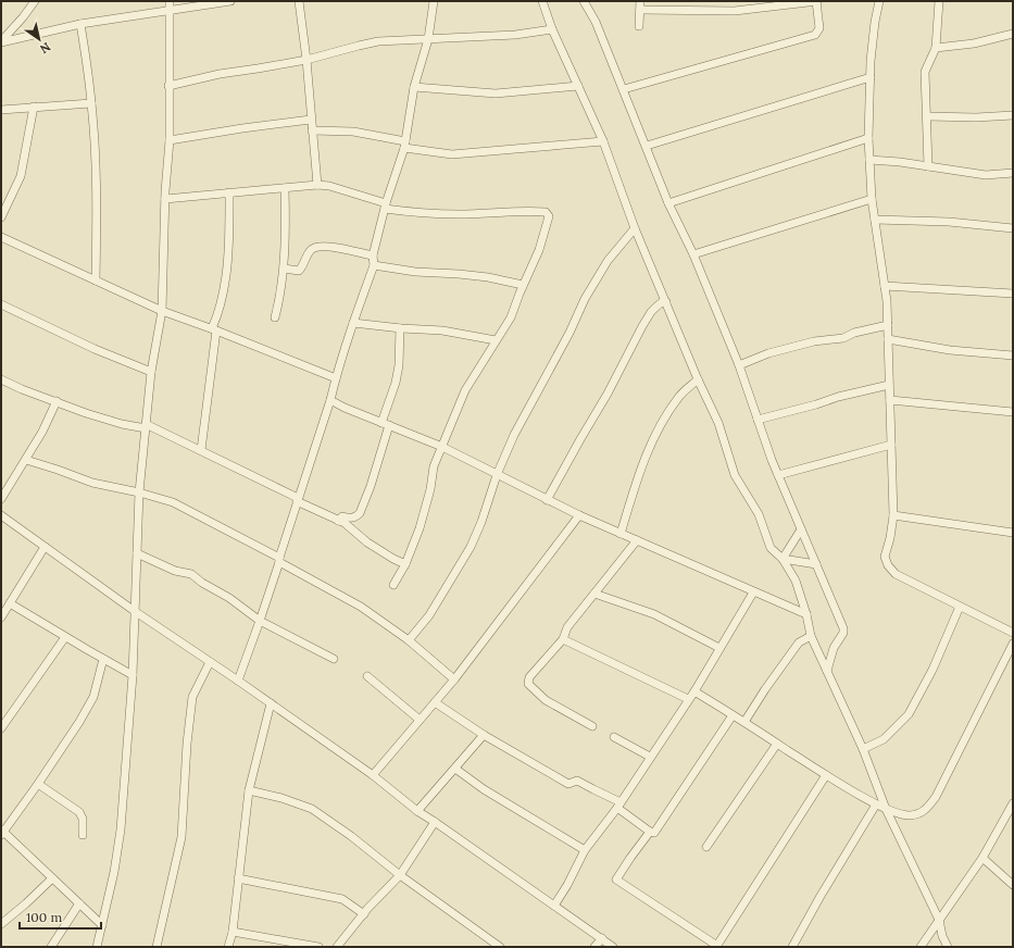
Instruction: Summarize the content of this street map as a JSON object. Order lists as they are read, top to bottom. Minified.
{"scale_bar":"100 m","north":"bottom right"}
